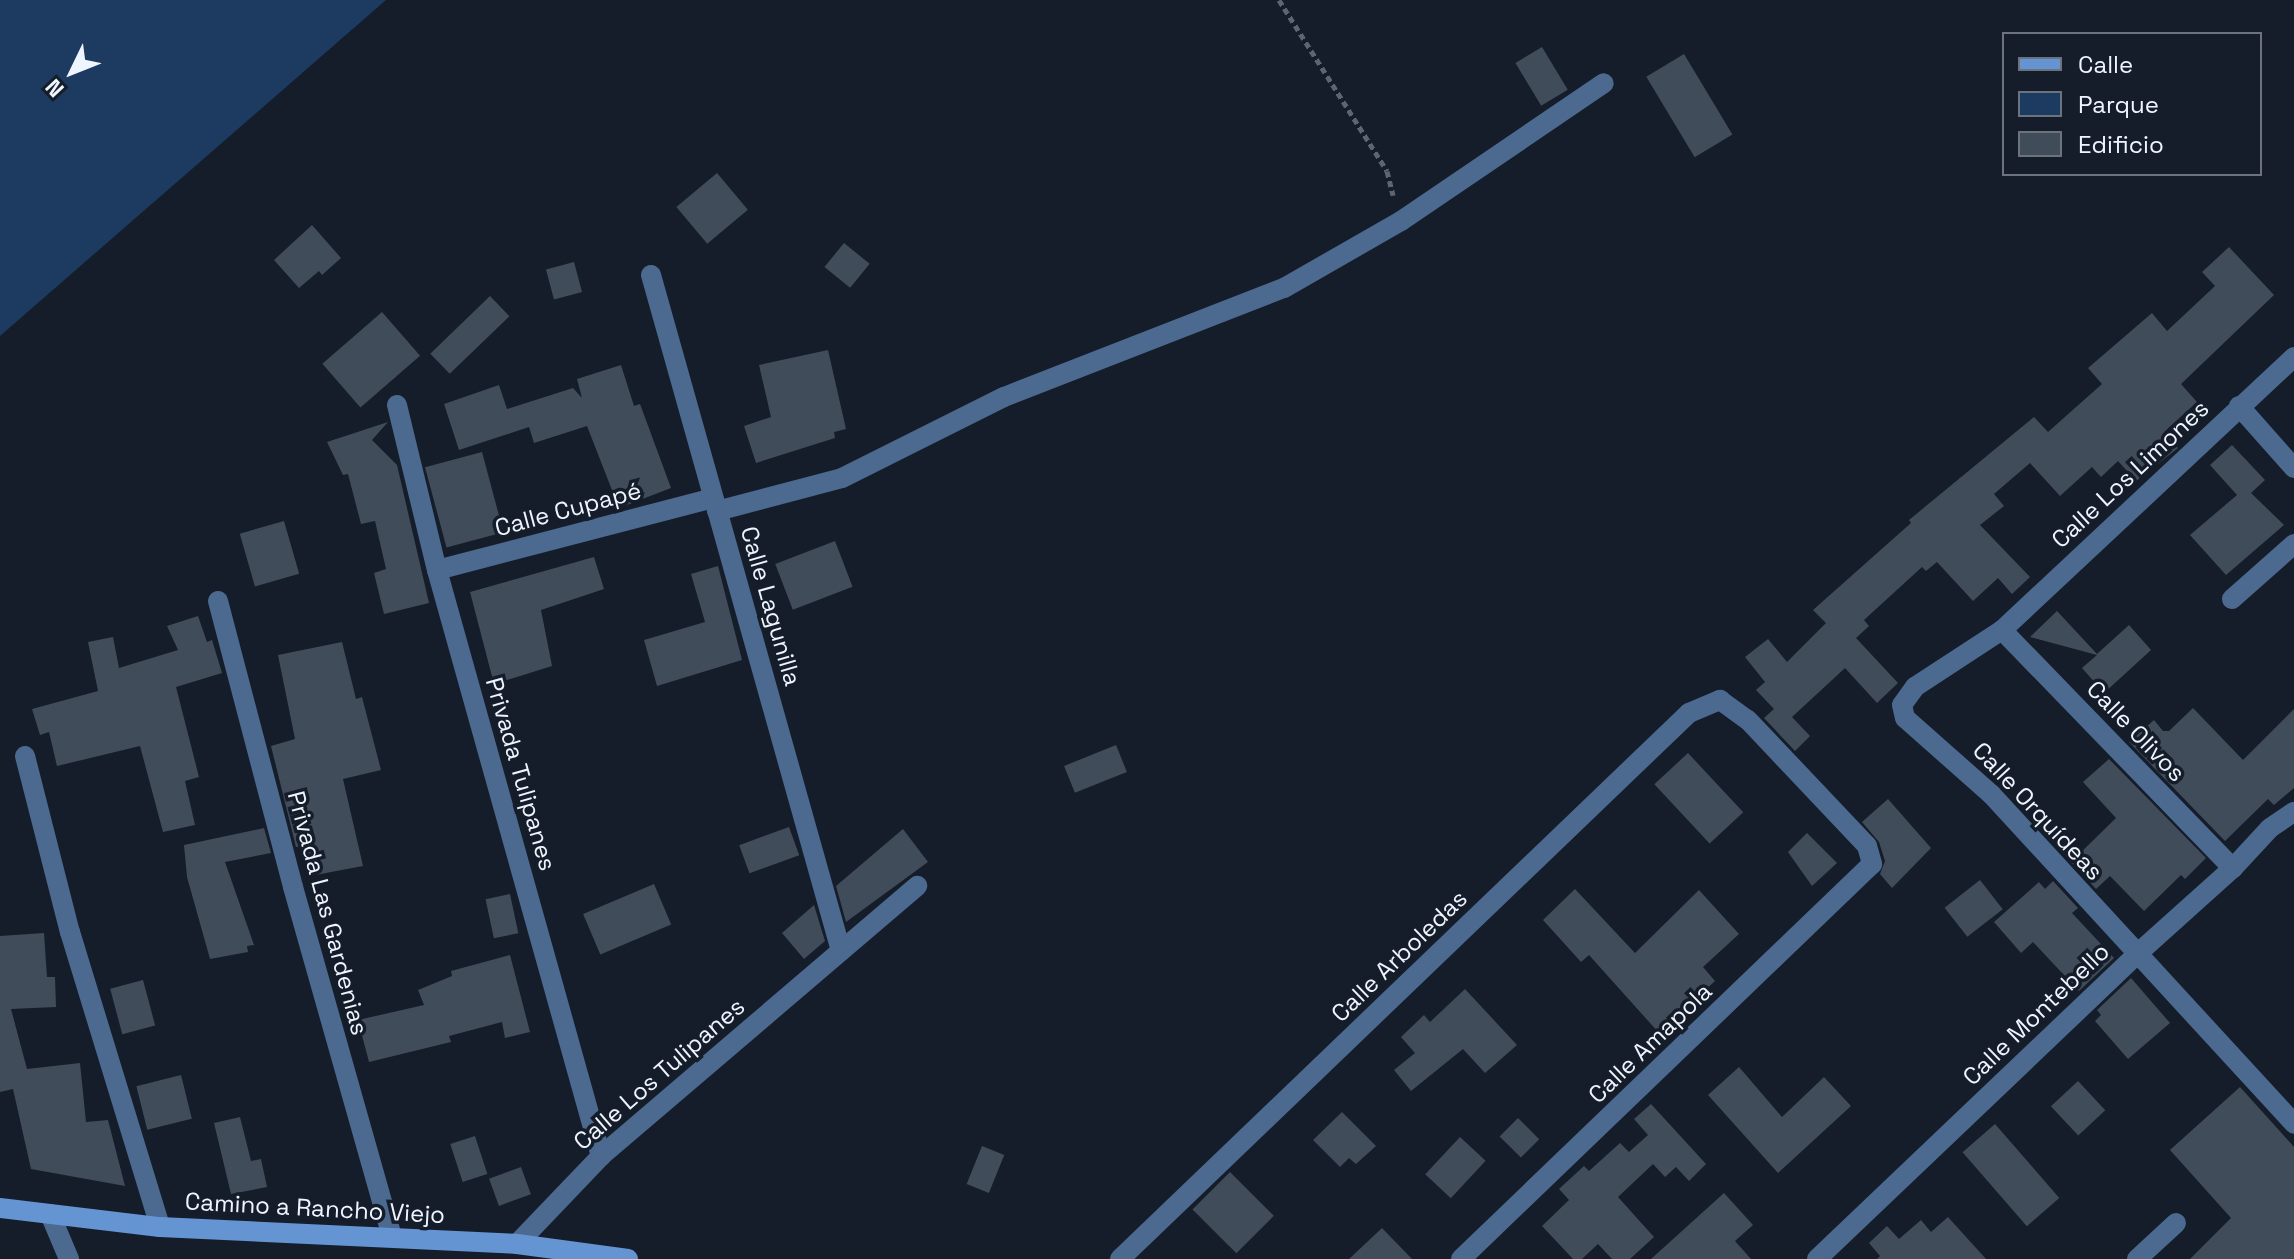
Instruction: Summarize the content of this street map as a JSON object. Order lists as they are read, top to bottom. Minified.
{"streets":{"street":["Calle Los Limones","Calle Cupapé","Calle Lagunilla","Calle Olivos","Privada Tulipanes","Calle Orquídeas","Privada Las Gardenias","Calle Arboledas","Calle Montebello","Calle Amapola","Calle Los Tulipanes","Camino a Rancho Viejo"]},"crossings":[["Calle Los Limones","Calle Olivos"],["Calle Los Limones","Calle Orquídeas"],["Calle Cupapé","Calle Lagunilla"],["Calle Cupapé","Privada Tulipanes"],["Calle Lagunilla","Calle Los Tulipanes"],["Calle Olivos","Calle Montebello"],["Privada Tulipanes","Calle Los Tulipanes"],["Calle Orquídeas","Calle Montebello"],["Privada Las Gardenias","Camino a Rancho Viejo"],["Calle Arboledas","Calle Amapola"],["Calle Los Tulipanes","Camino a Rancho Viejo"]],"legend":["Calle","Parque","Edificio"],"north":"bottom left"}
